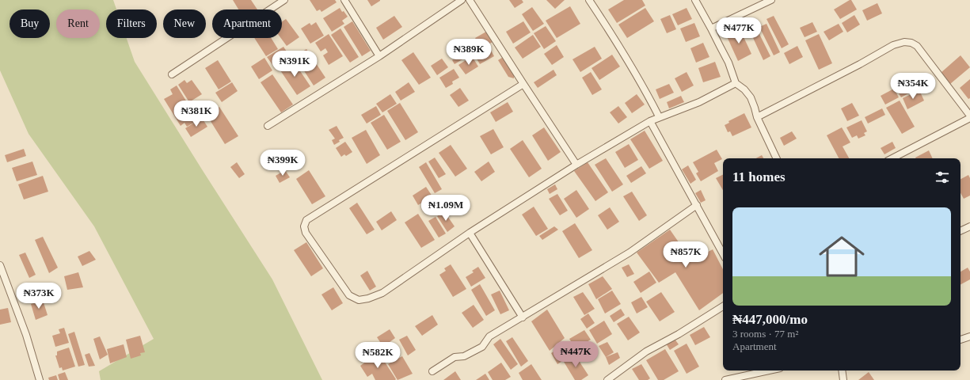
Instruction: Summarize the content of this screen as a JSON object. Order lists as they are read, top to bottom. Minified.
{"page":{"chip":["Buy","Rent","Filters","New","Apartment"],"price":["₦477K","₦389K","₦391K","₦354K","₦381K","₦399K","₦1.09M","₦857K","₦373K","₦447K","₦582K"],"heading":"11 homes","list":[{"name":"₦447,000/mo","note":"3 rooms · 77 m² · Apartment"}]}}
